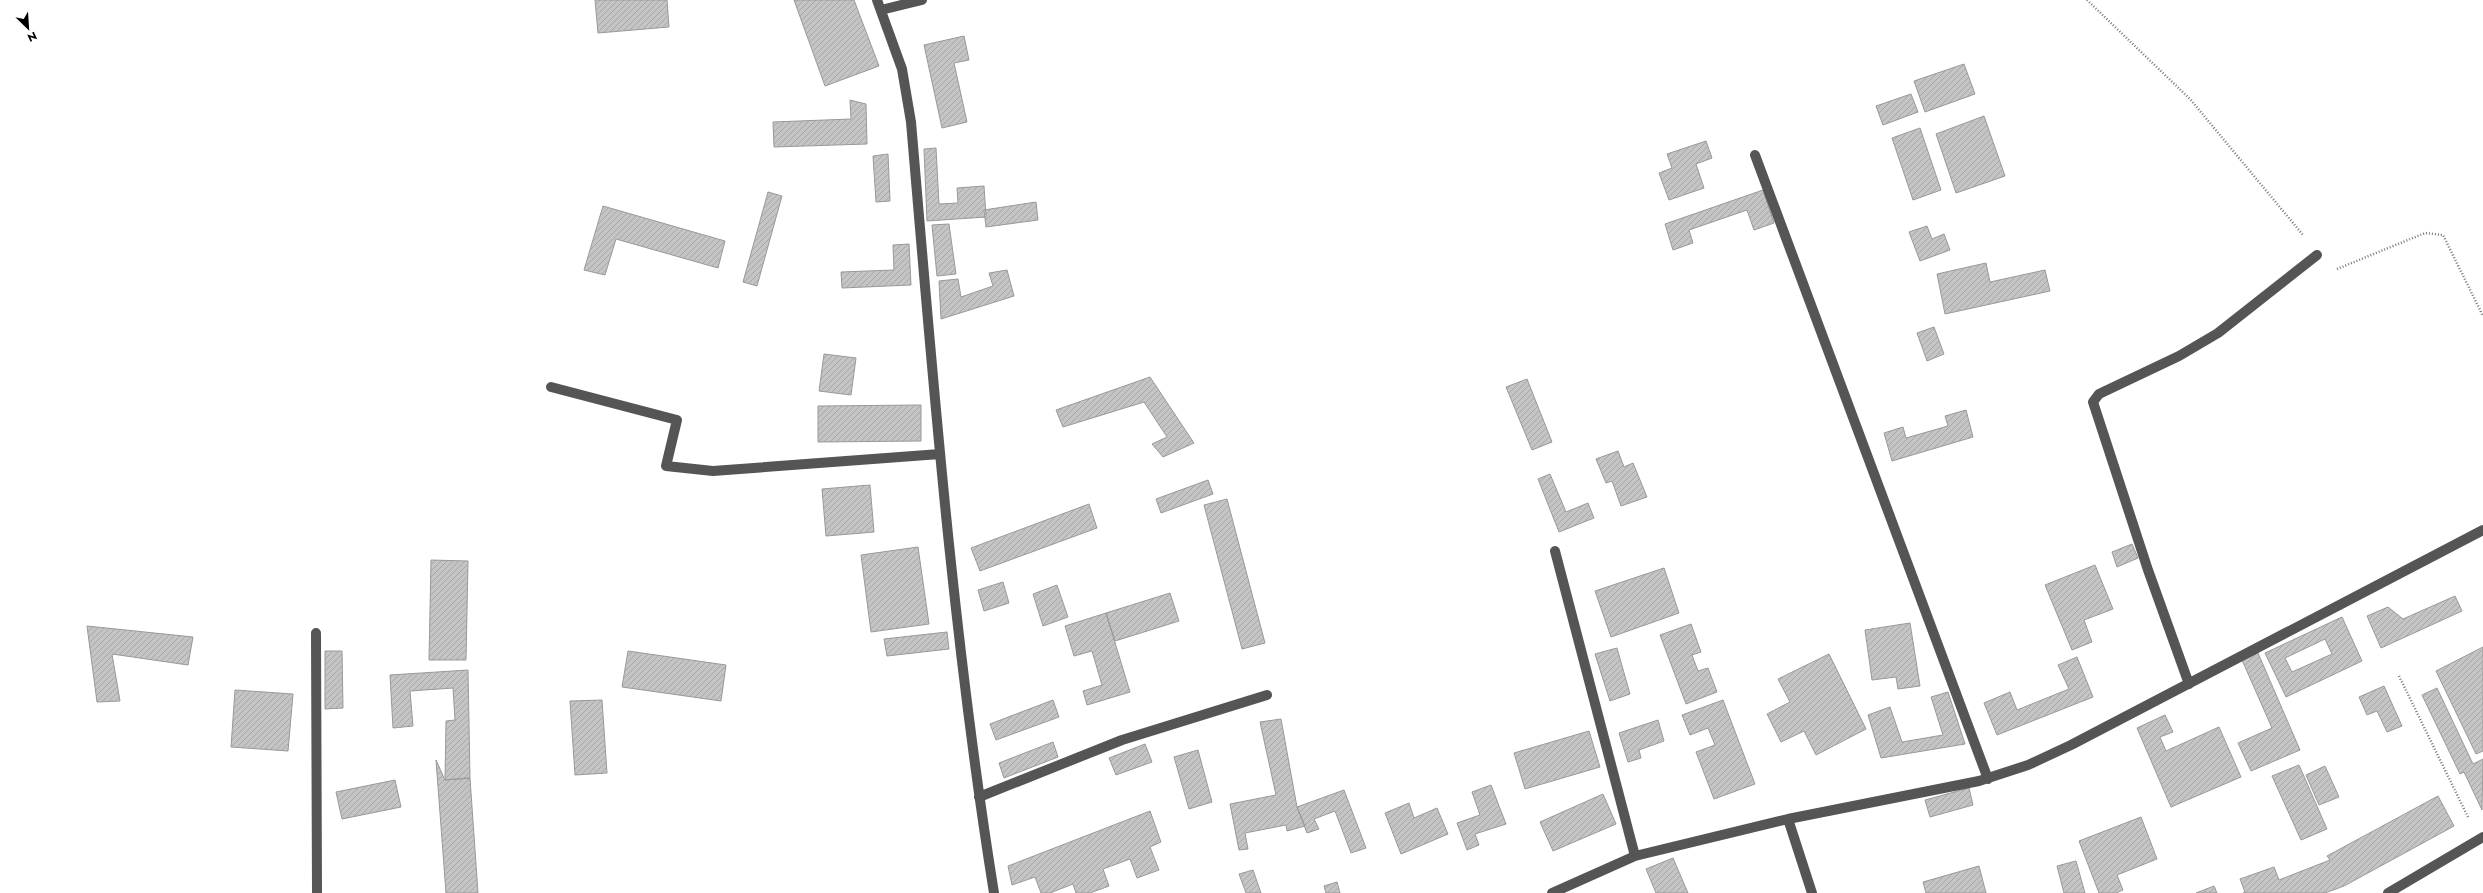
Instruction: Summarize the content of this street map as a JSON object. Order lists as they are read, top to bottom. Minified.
{"north":"bottom right"}
